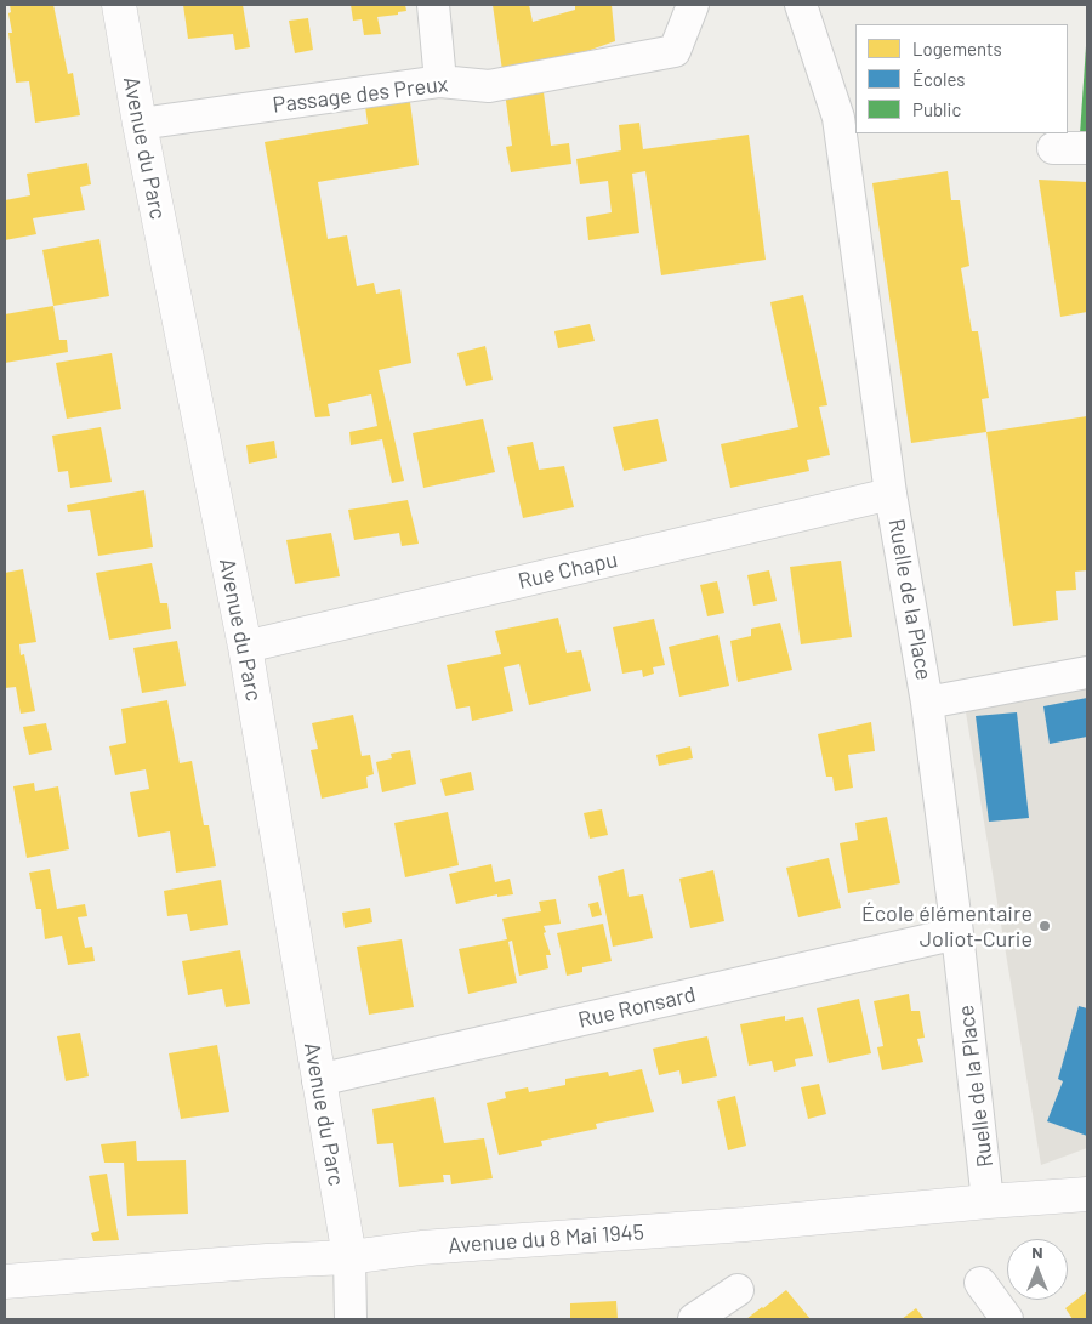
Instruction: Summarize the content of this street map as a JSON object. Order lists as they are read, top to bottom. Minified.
{"streets":{"street":["Passage des Preux","Avenue du Parc","Rue Chapu","Ruelle de la Place","Rue Ronsard","Avenue du 8 Mai 1945"]},"crossings":[["Passage des Preux","Avenue du Parc"],["Avenue du Parc","Rue Chapu"],["Avenue du Parc","Rue Ronsard"],["Avenue du Parc","Avenue du 8 Mai 1945"],["Rue Chapu","Ruelle de la Place"],["Ruelle de la Place","Rue Ronsard"],["Ruelle de la Place","Avenue du 8 Mai 1945"]],"places":["École élémentaire Joliot-Curie"],"legend":["Logements","Écoles","Public"],"north":"top"}
